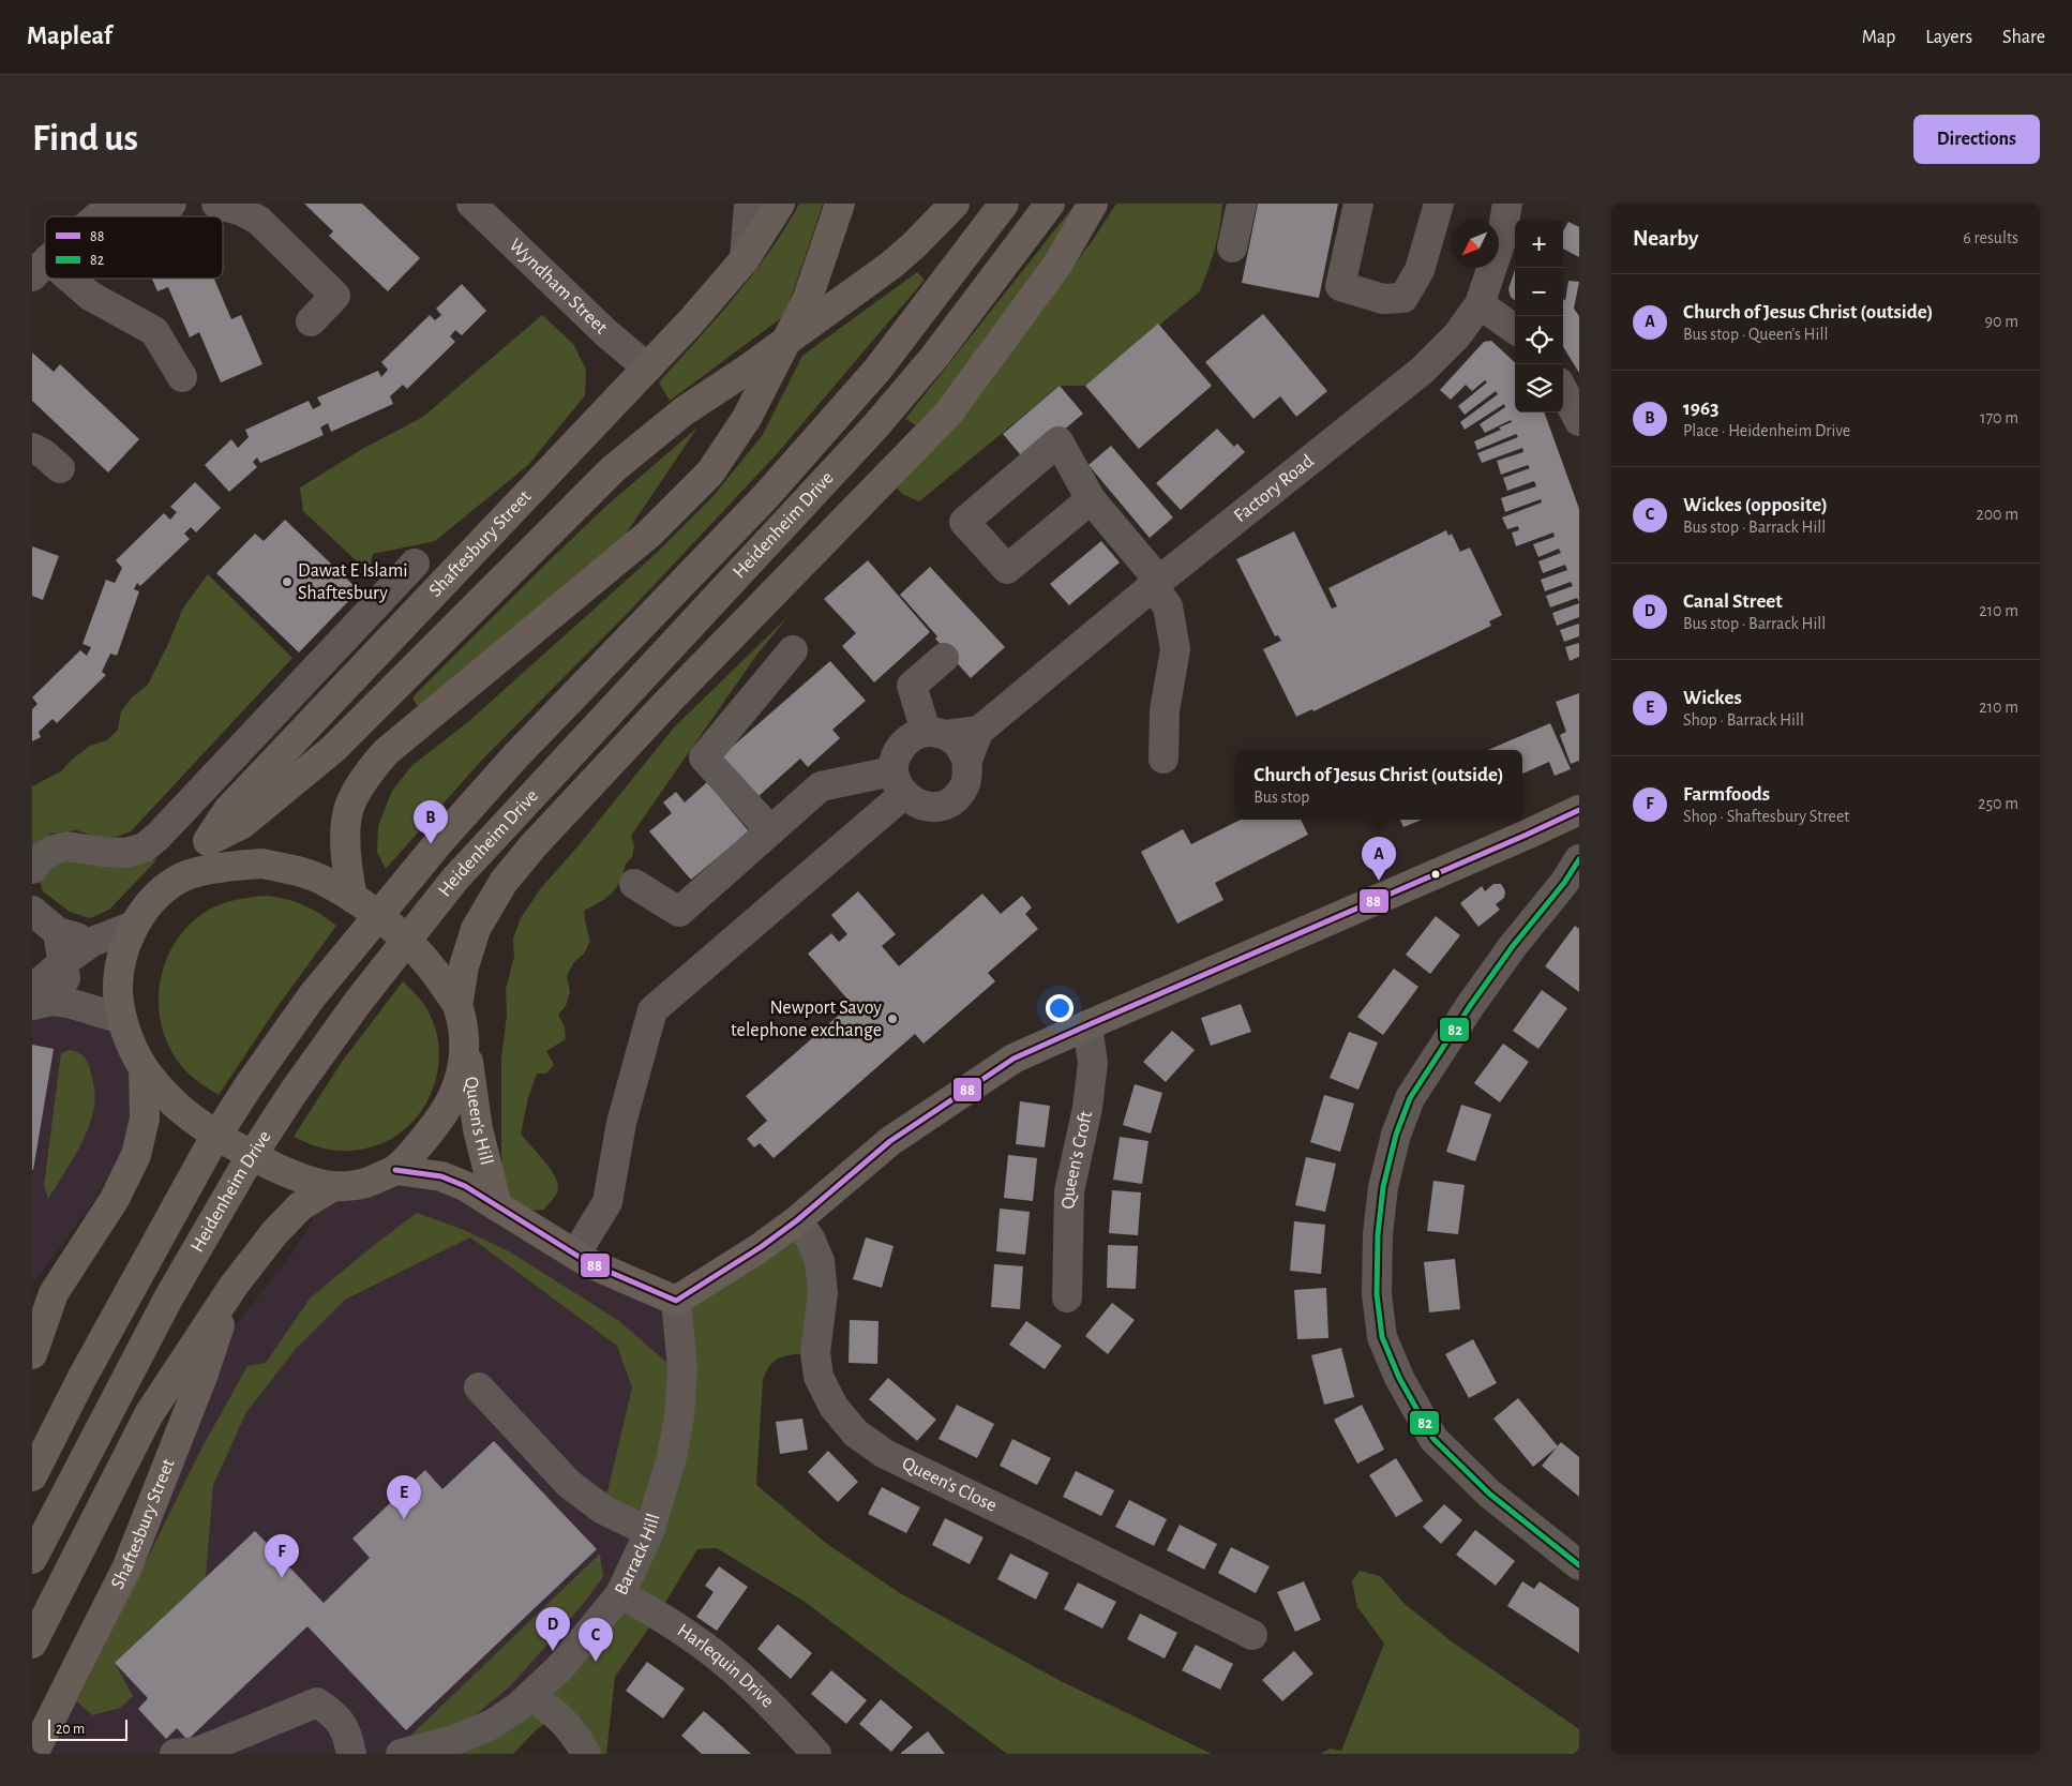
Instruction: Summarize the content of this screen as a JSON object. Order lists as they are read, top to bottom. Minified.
{"streets":{"main road":["Heidenheim Drive","Shaftesbury Street","Queen's Hill"],"street":["Wyndham Street","Factory Road","Queen's Croft","Queen's Close","Barrack Hill","Harlequin Drive"]},"crossings":[["Wyndham Street","Shaftesbury Street"],["Queen's Hill","Barrack Hill"],["Barrack Hill","Harlequin Drive"]],"places":["Dawat E Islami Shaftesbury","Newport Savoy telephone exchange"],"lines":["transit line 88","transit line 82"],"legend":["88","82"],"scale_bar":"20 m","north":"bottom left","page":{"header":"Mapleaf","nav":["Map","Layers","Share"],"buttons":"Directions","title":"Find us","heading":["Nearby","6 results"],"map_buttons":["+","−"],"list":[{"mark":"A","name":"Church of Jesus Christ (outside)","note":"Bus stop · Queen's Hill","value":"90 m"},{"mark":"B","name":"1963","note":"Place · Heidenheim Drive","value":"170 m"},{"mark":"C","name":"Wickes (opposite)","note":"Bus stop · Barrack Hill","value":"200 m"},{"mark":"D","name":"Canal Street","note":"Bus stop · Barrack Hill","value":"210 m"},{"mark":"E","name":"Wickes","note":"Shop · Barrack Hill","value":"210 m"},{"mark":"F","name":"Farmfoods","note":"Shop · Shaftesbury Street","value":"250 m"}],"popup":["Church of Jesus Christ (outside)","Bus stop"],"pins":["B","A","E","F","D","C"],"scale":"20 m"}}
